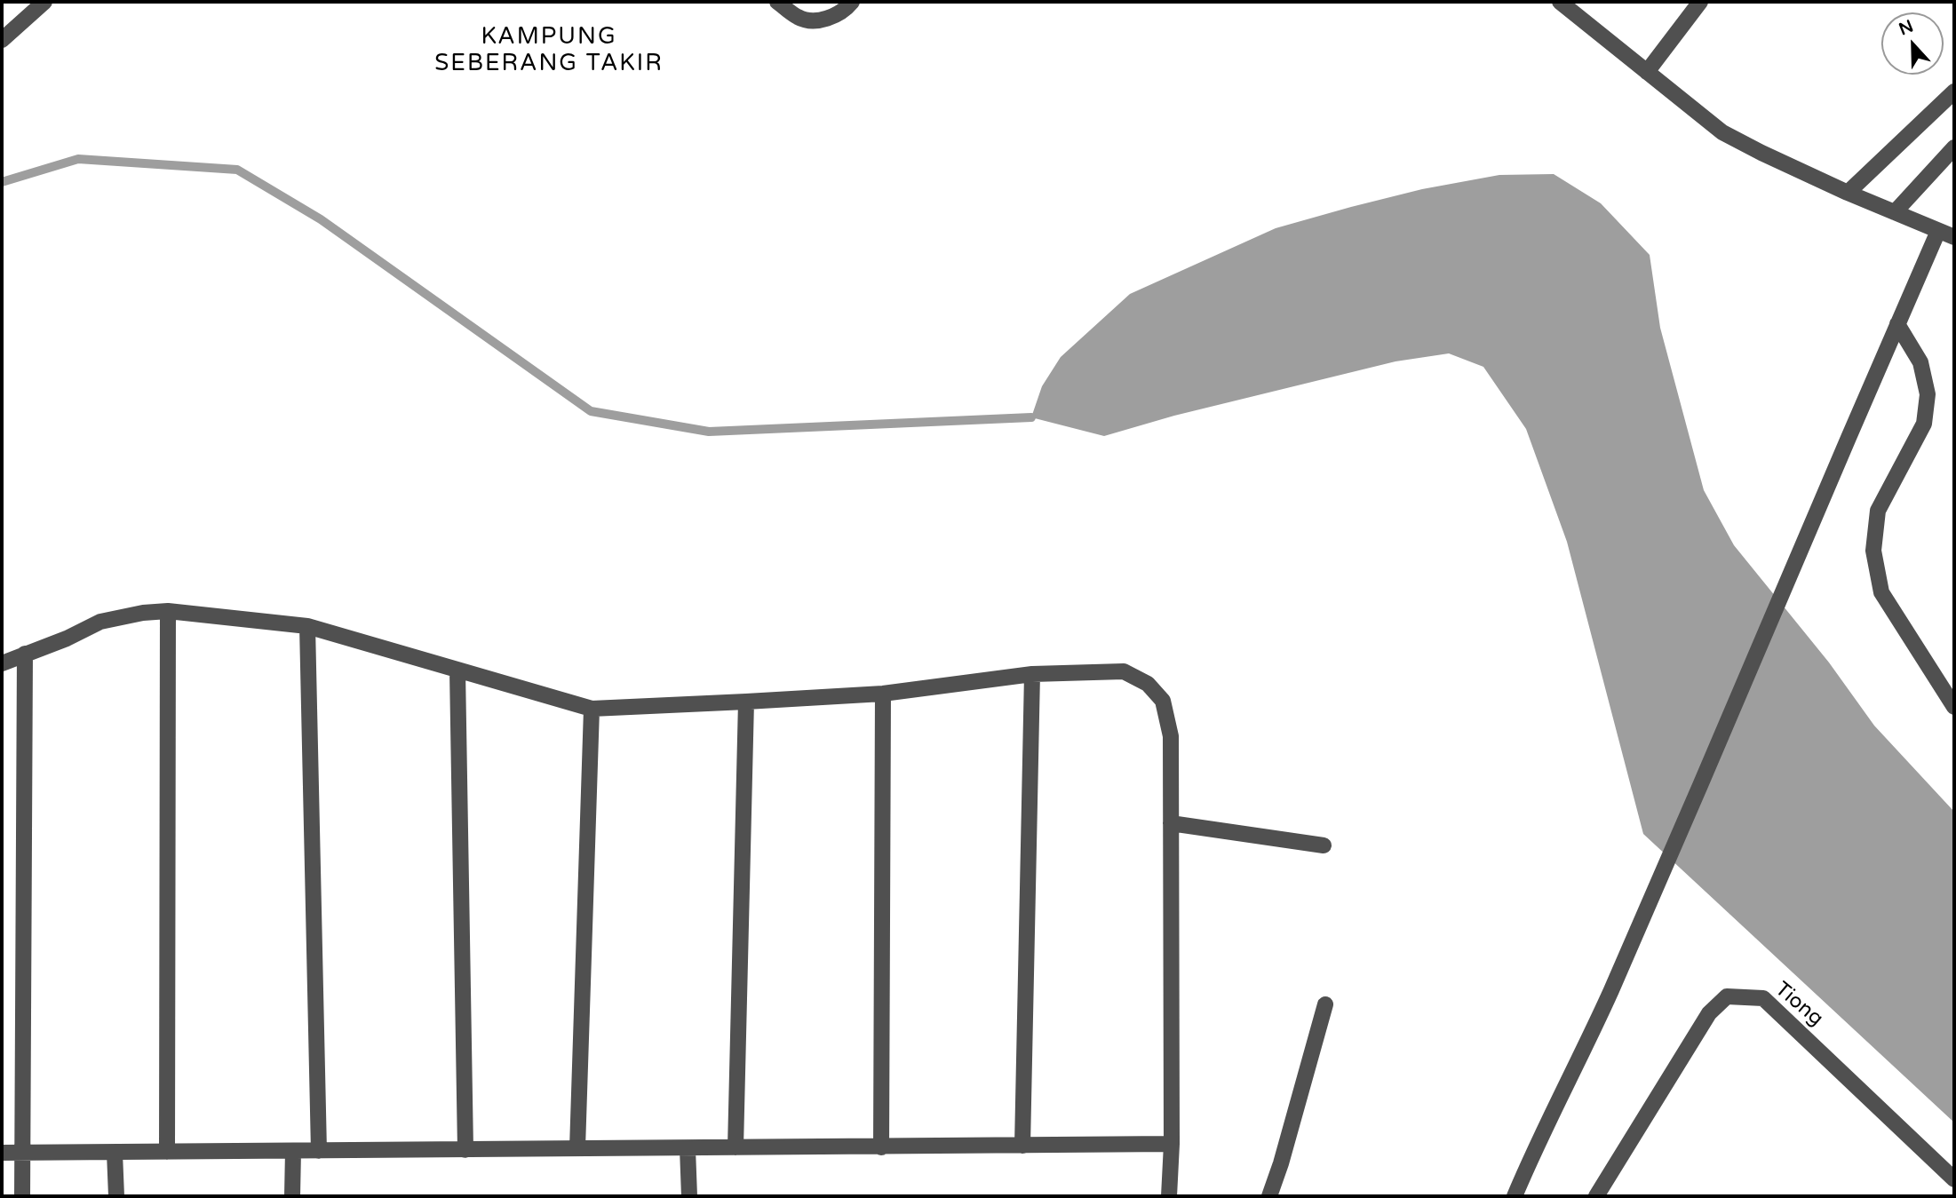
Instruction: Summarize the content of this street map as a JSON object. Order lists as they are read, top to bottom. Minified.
{"streets":{"street":["Tiong"]},"districts":["KAMPUNG SEBERANG TAKIR"],"north":"top"}
